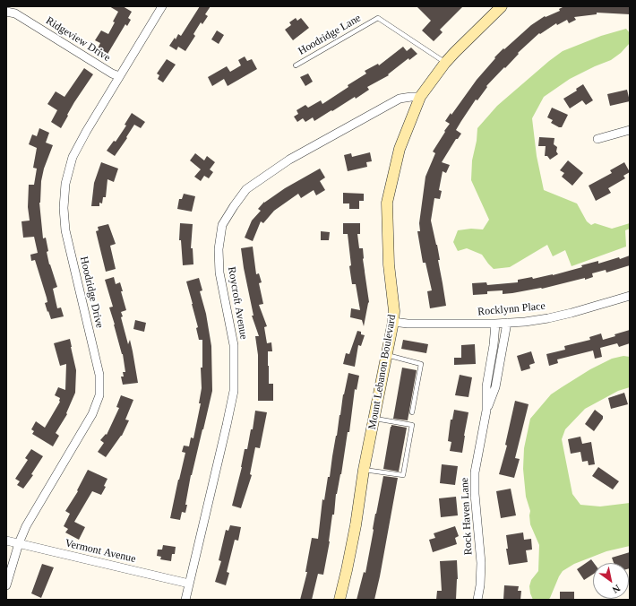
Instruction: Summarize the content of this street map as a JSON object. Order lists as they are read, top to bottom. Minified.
{"streets":{"street":["Ridgeview Drive","Hoodridge Drive","Roycroft Avenue","Rocklynn Place","Mount Lebanon Boulevard","Rock Haven Lane","Vermont Avenue"],"lane":["Hoodridge Lane"]},"crossings":[["Hoodridge Lane","Mount Lebanon Boulevard"],["Ridgeview Drive","Hoodridge Drive"],["Hoodridge Drive","Vermont Avenue"],["Roycroft Avenue","Mount Lebanon Boulevard"],["Roycroft Avenue","Vermont Avenue"],["Rocklynn Place","Mount Lebanon Boulevard"],["Rocklynn Place","Rock Haven Lane"]],"north":"bottom right"}
